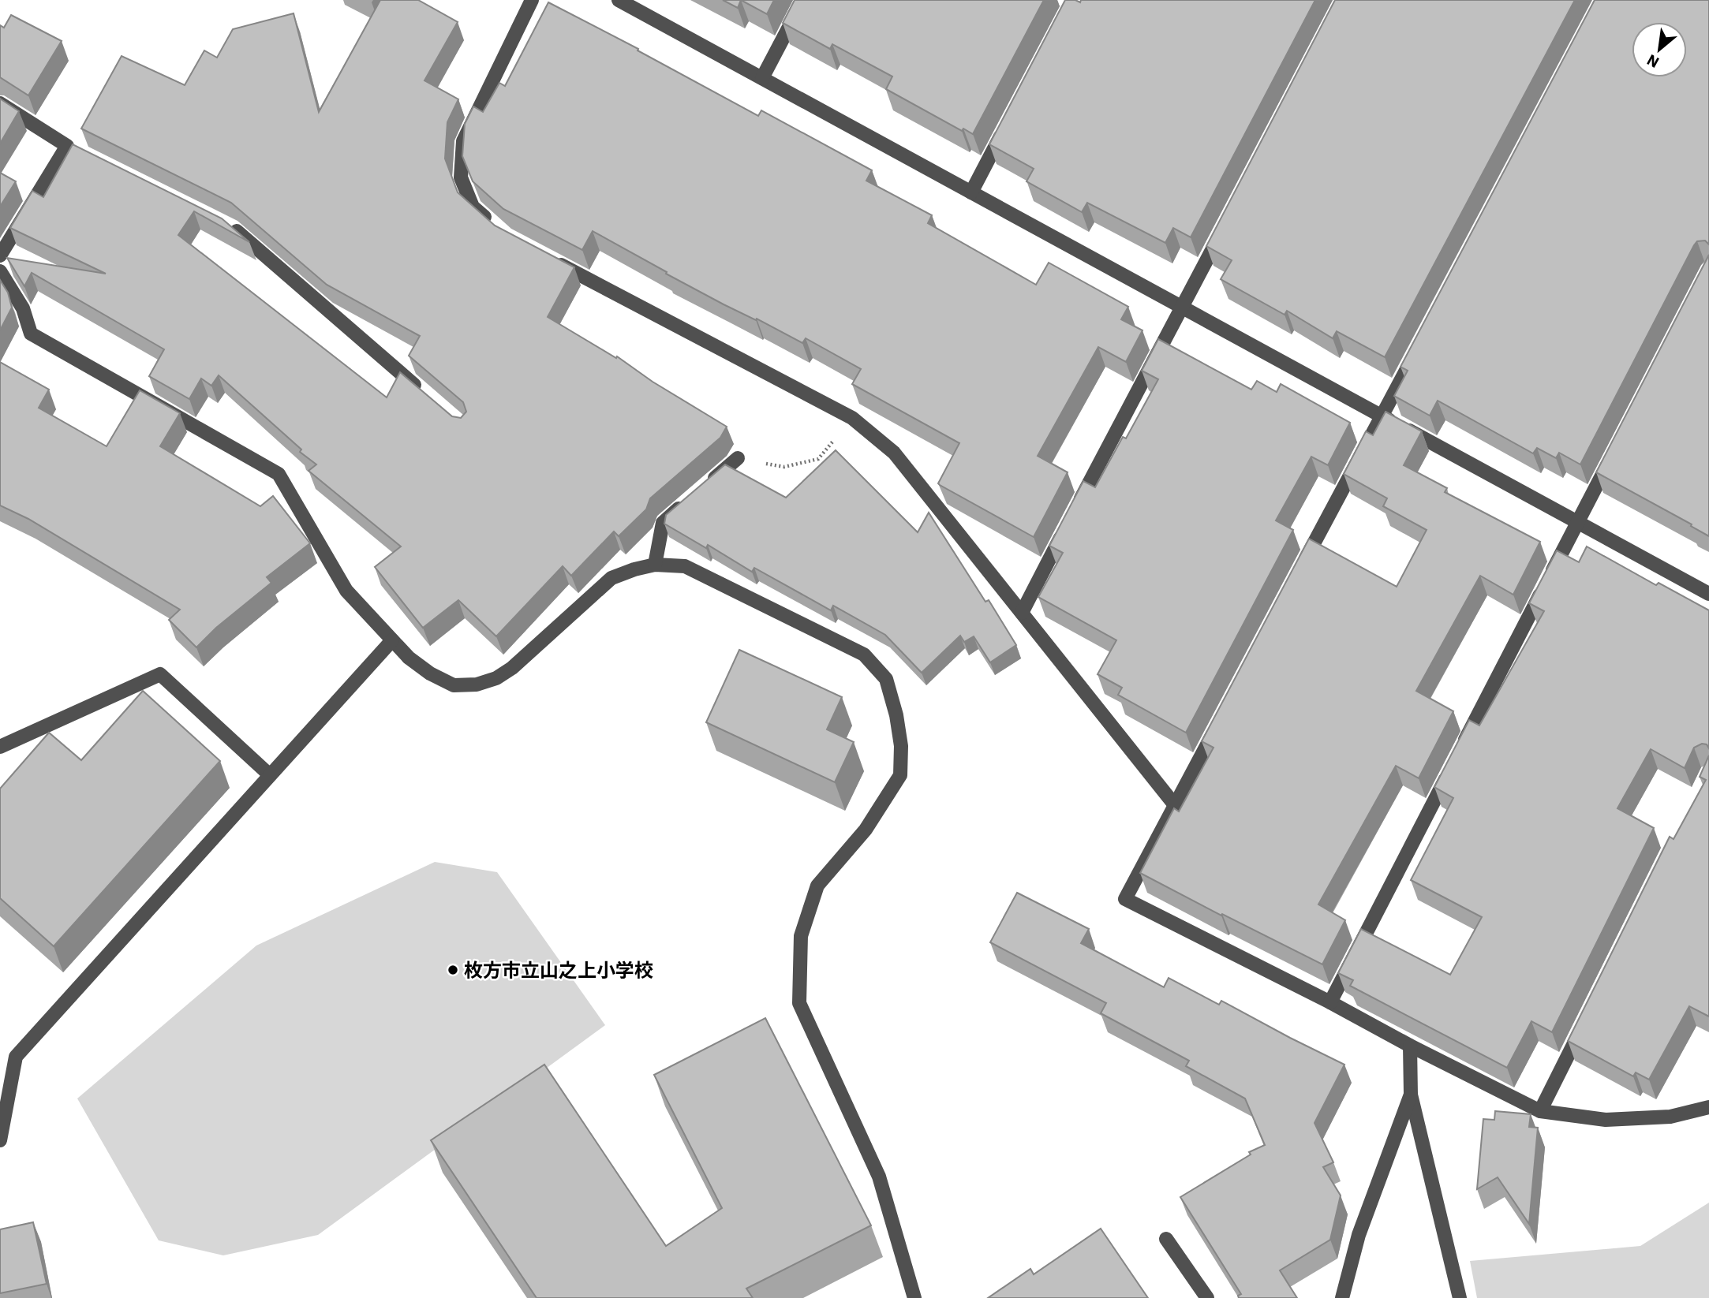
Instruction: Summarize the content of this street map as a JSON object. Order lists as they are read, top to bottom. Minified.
{"places":["枚方市立山之上小学校"],"north":"bottom left"}
